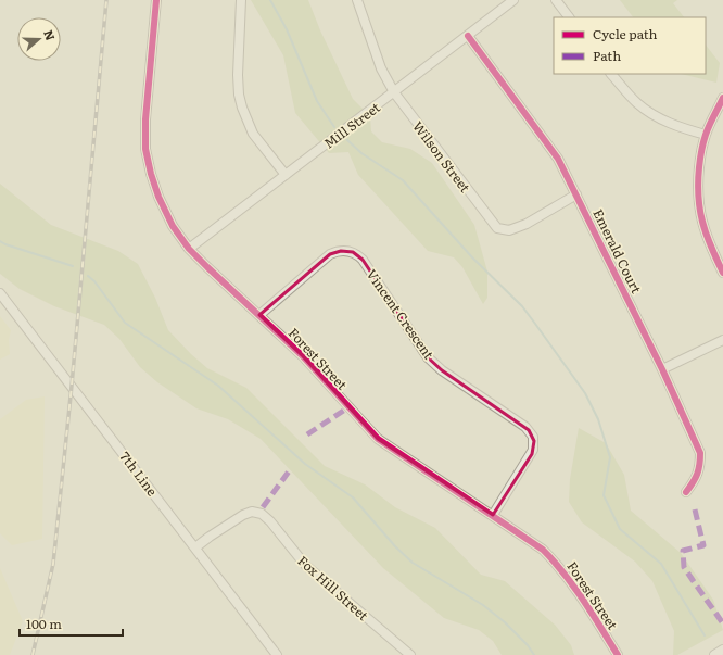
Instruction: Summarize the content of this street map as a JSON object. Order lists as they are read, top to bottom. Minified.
{"streets":{"street":["Mill Street","Wilson Street","Emerald Court","Vincent Crescent","Forest Street","7th Line","Fox Hill Street"]},"crossings":[["Mill Street","Wilson Street"],["Mill Street","Emerald Court"],["Mill Street","Forest Street"],["Wilson Street","Emerald Court"],["Vincent Crescent","Forest Street"],["7th Line","Fox Hill Street"]],"legend":["Cycle path","Path"],"scale_bar":"100 m","north":"right"}
